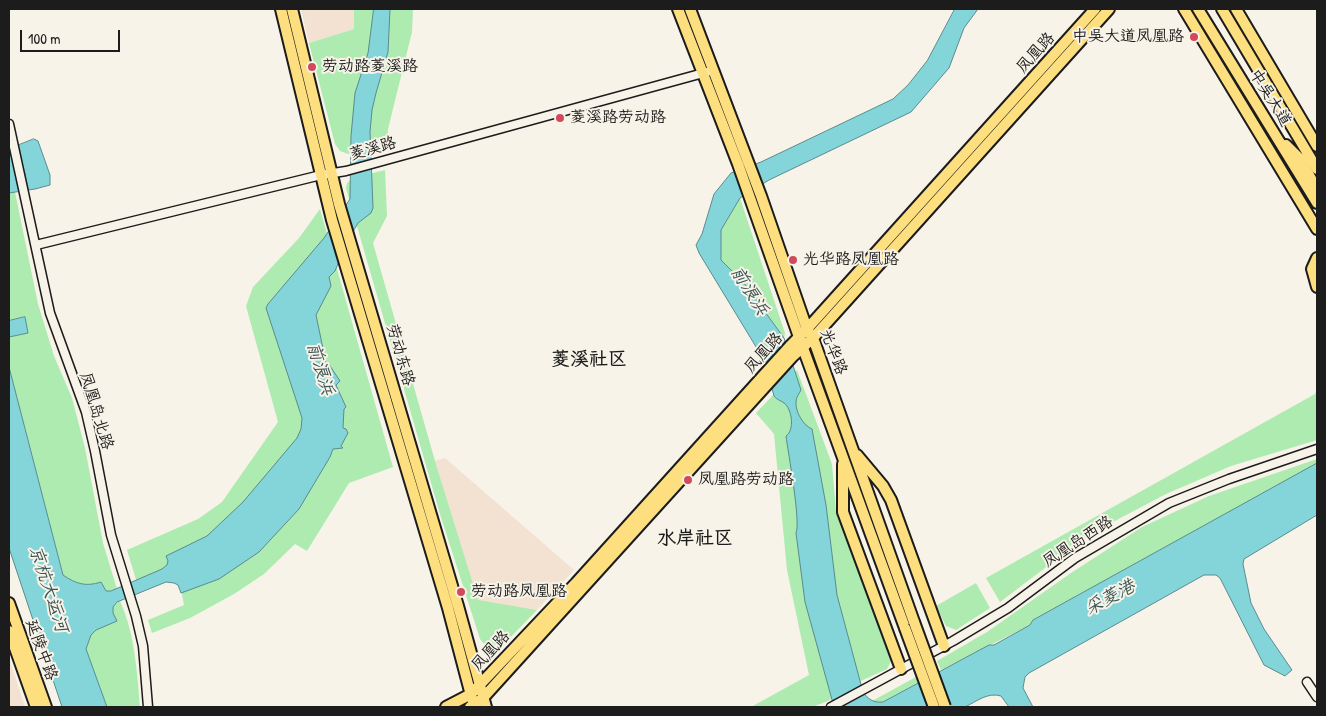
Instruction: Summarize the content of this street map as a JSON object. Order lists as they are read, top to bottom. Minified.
{"streets":{"main road":["凤凰路","中吴大道","光华路","劳动东路","延陵中路"],"street":["菱溪路","凤凰岛北路","凤凰岛西路"]},"crossings":[["凤凰路","光华路"],["凤凰路","劳动东路"],["菱溪路","光华路"],["菱溪路","劳动东路"],["菱溪路","凤凰岛北路"]],"districts":["菱溪社区","水岸社区"],"water":["前浪浜","京杭大运河","采菱港"],"places":["中吴大道凤凰路","劳动路菱溪路","菱溪路劳动路","光华路凤凰路","凤凰路劳动路","劳动路凤凰路"],"scale_bar":"100 m"}
